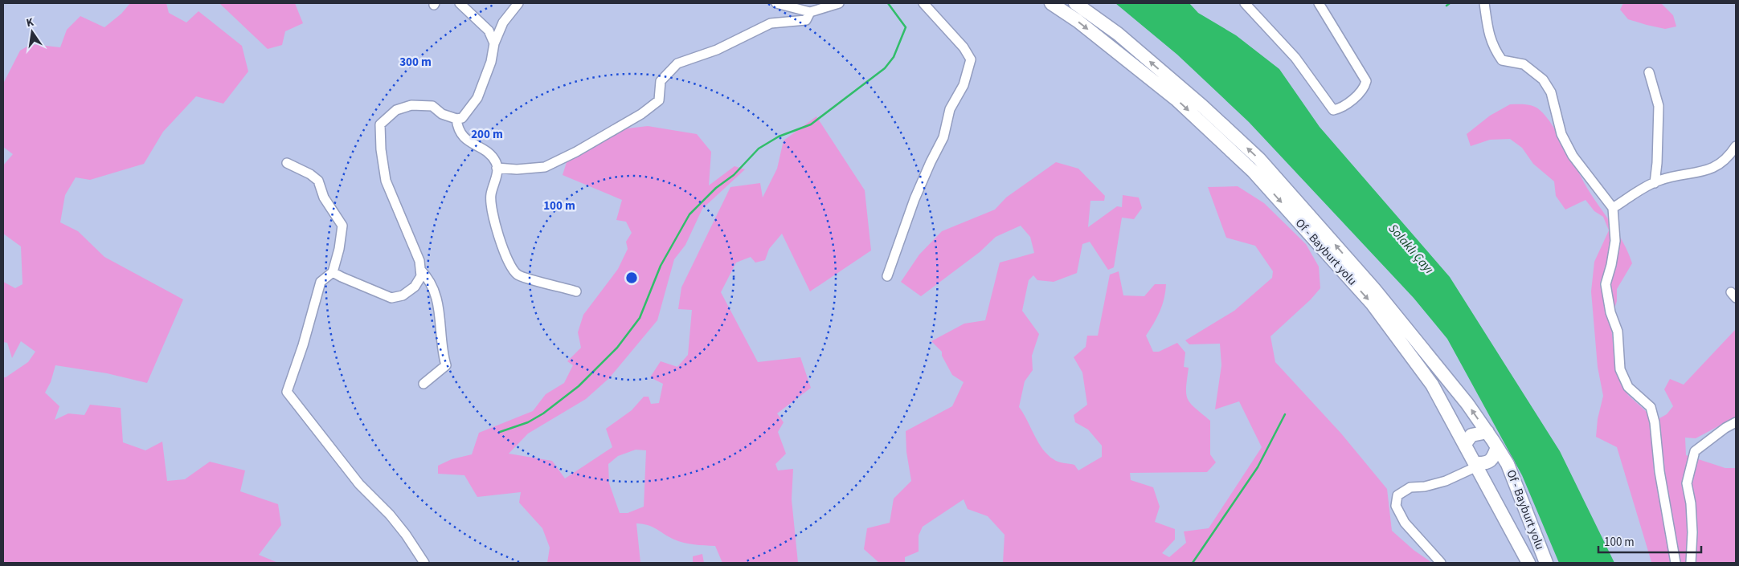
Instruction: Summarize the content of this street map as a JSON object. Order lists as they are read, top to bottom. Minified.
{"streets":{"highway":["Of - Bayburt yolu"]},"water":["Solaklı Çayı"],"scale_bar":"100 m","north":"top","rings":["300 m","200 m","100 m"]}
